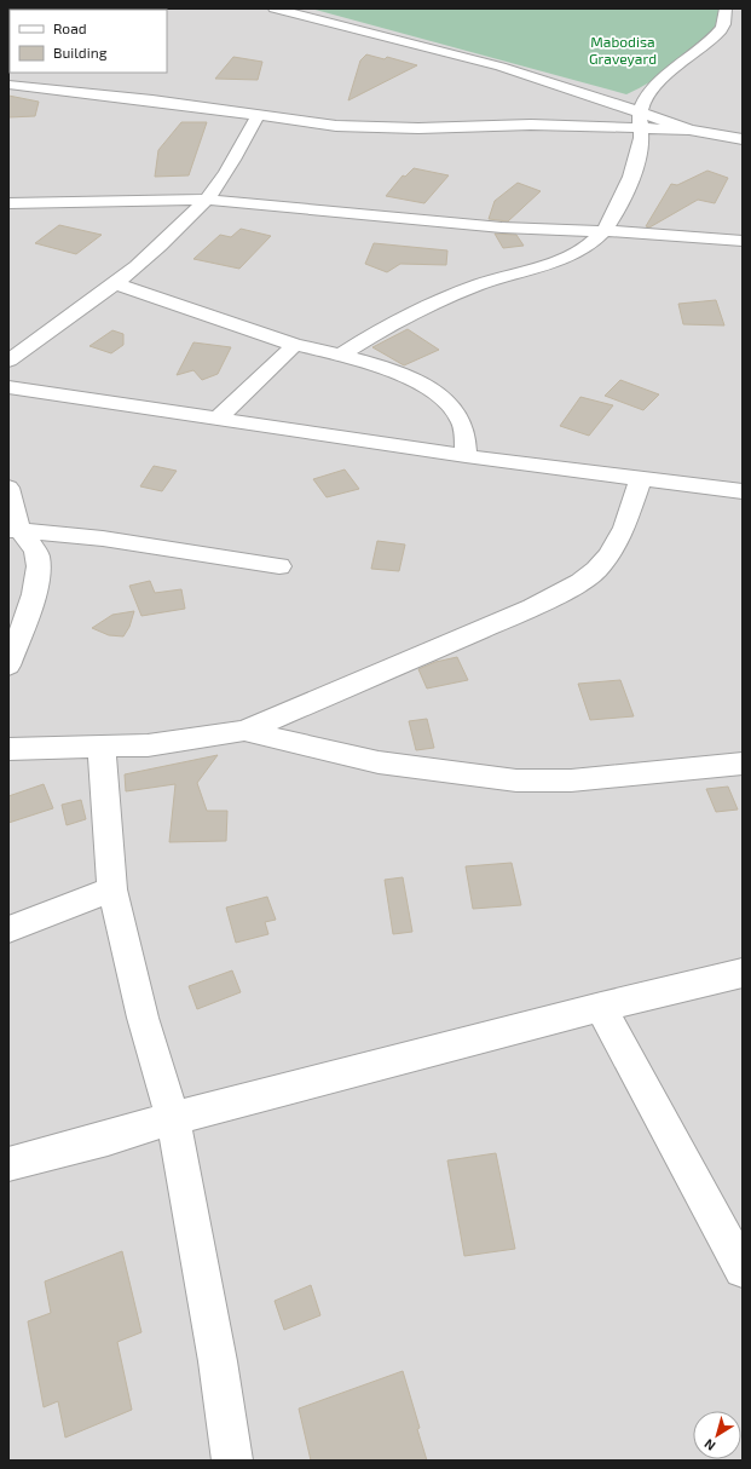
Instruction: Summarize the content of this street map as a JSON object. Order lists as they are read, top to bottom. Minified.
{"parks":["Mabodisa Graveyard"],"legend":["Road","Building"],"north":"bottom left"}
